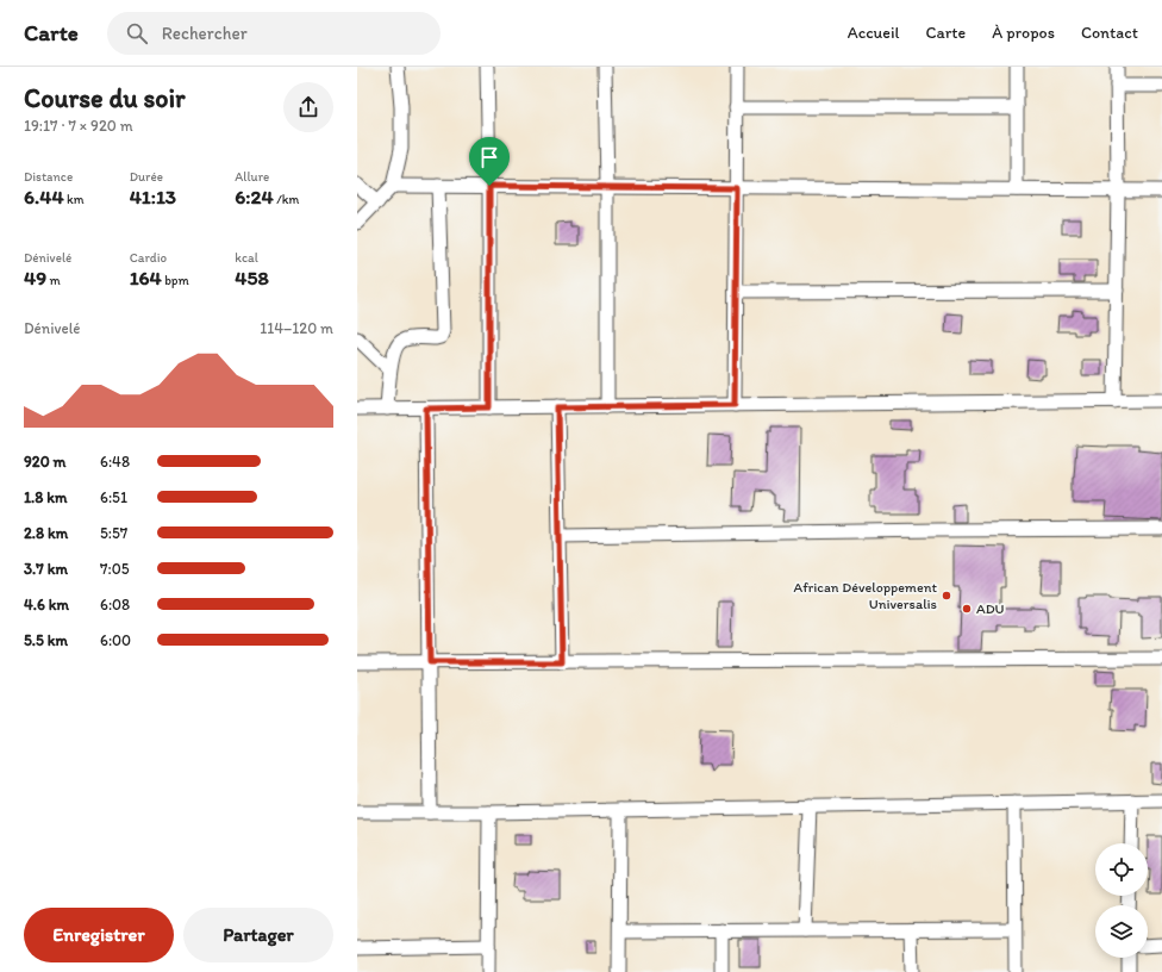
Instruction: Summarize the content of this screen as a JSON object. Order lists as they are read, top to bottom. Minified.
{"places":["African Développement Universalis","ADU"],"page":{"header":"Carte","search":"Rechercher","nav":["Accueil","Carte","À propos","Contact"],"heading":["Course du soir","19:17 · 7 × 920 m"],"stats":[["Distance","6.44 km"],["Durée","41:13"],["Allure","6:24 /km"],["Dénivelé","49 m"],["Cardio","164 bpm"],["kcal","458"]],"chart":["Dénivelé","114–120 m"],"list":[{"name":"920 m","note":"6:48"},{"name":"1.8 km","note":"6:51"},{"name":"2.8 km","note":"5:57"},{"name":"3.7 km","note":"7:05"},{"name":"4.6 km","note":"6:08"},{"name":"5.5 km","note":"6:00"}],"buttons":["Enregistrer","Partager"]}}
